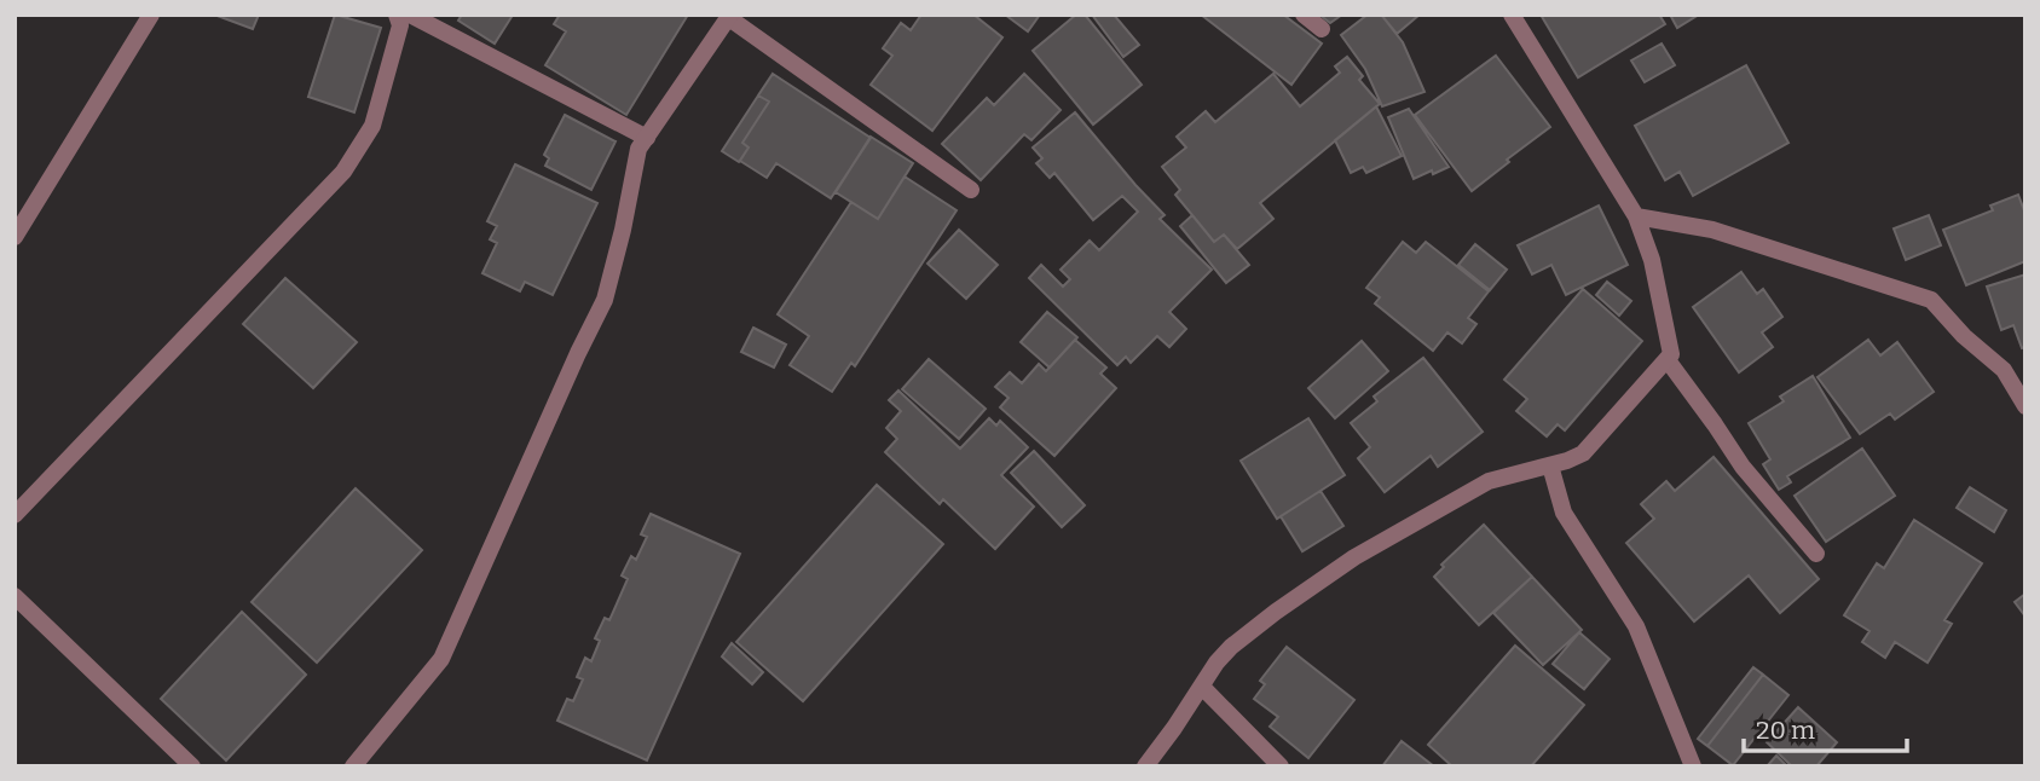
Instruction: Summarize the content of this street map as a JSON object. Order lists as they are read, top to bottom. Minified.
{"scale_bar":"20 m"}
